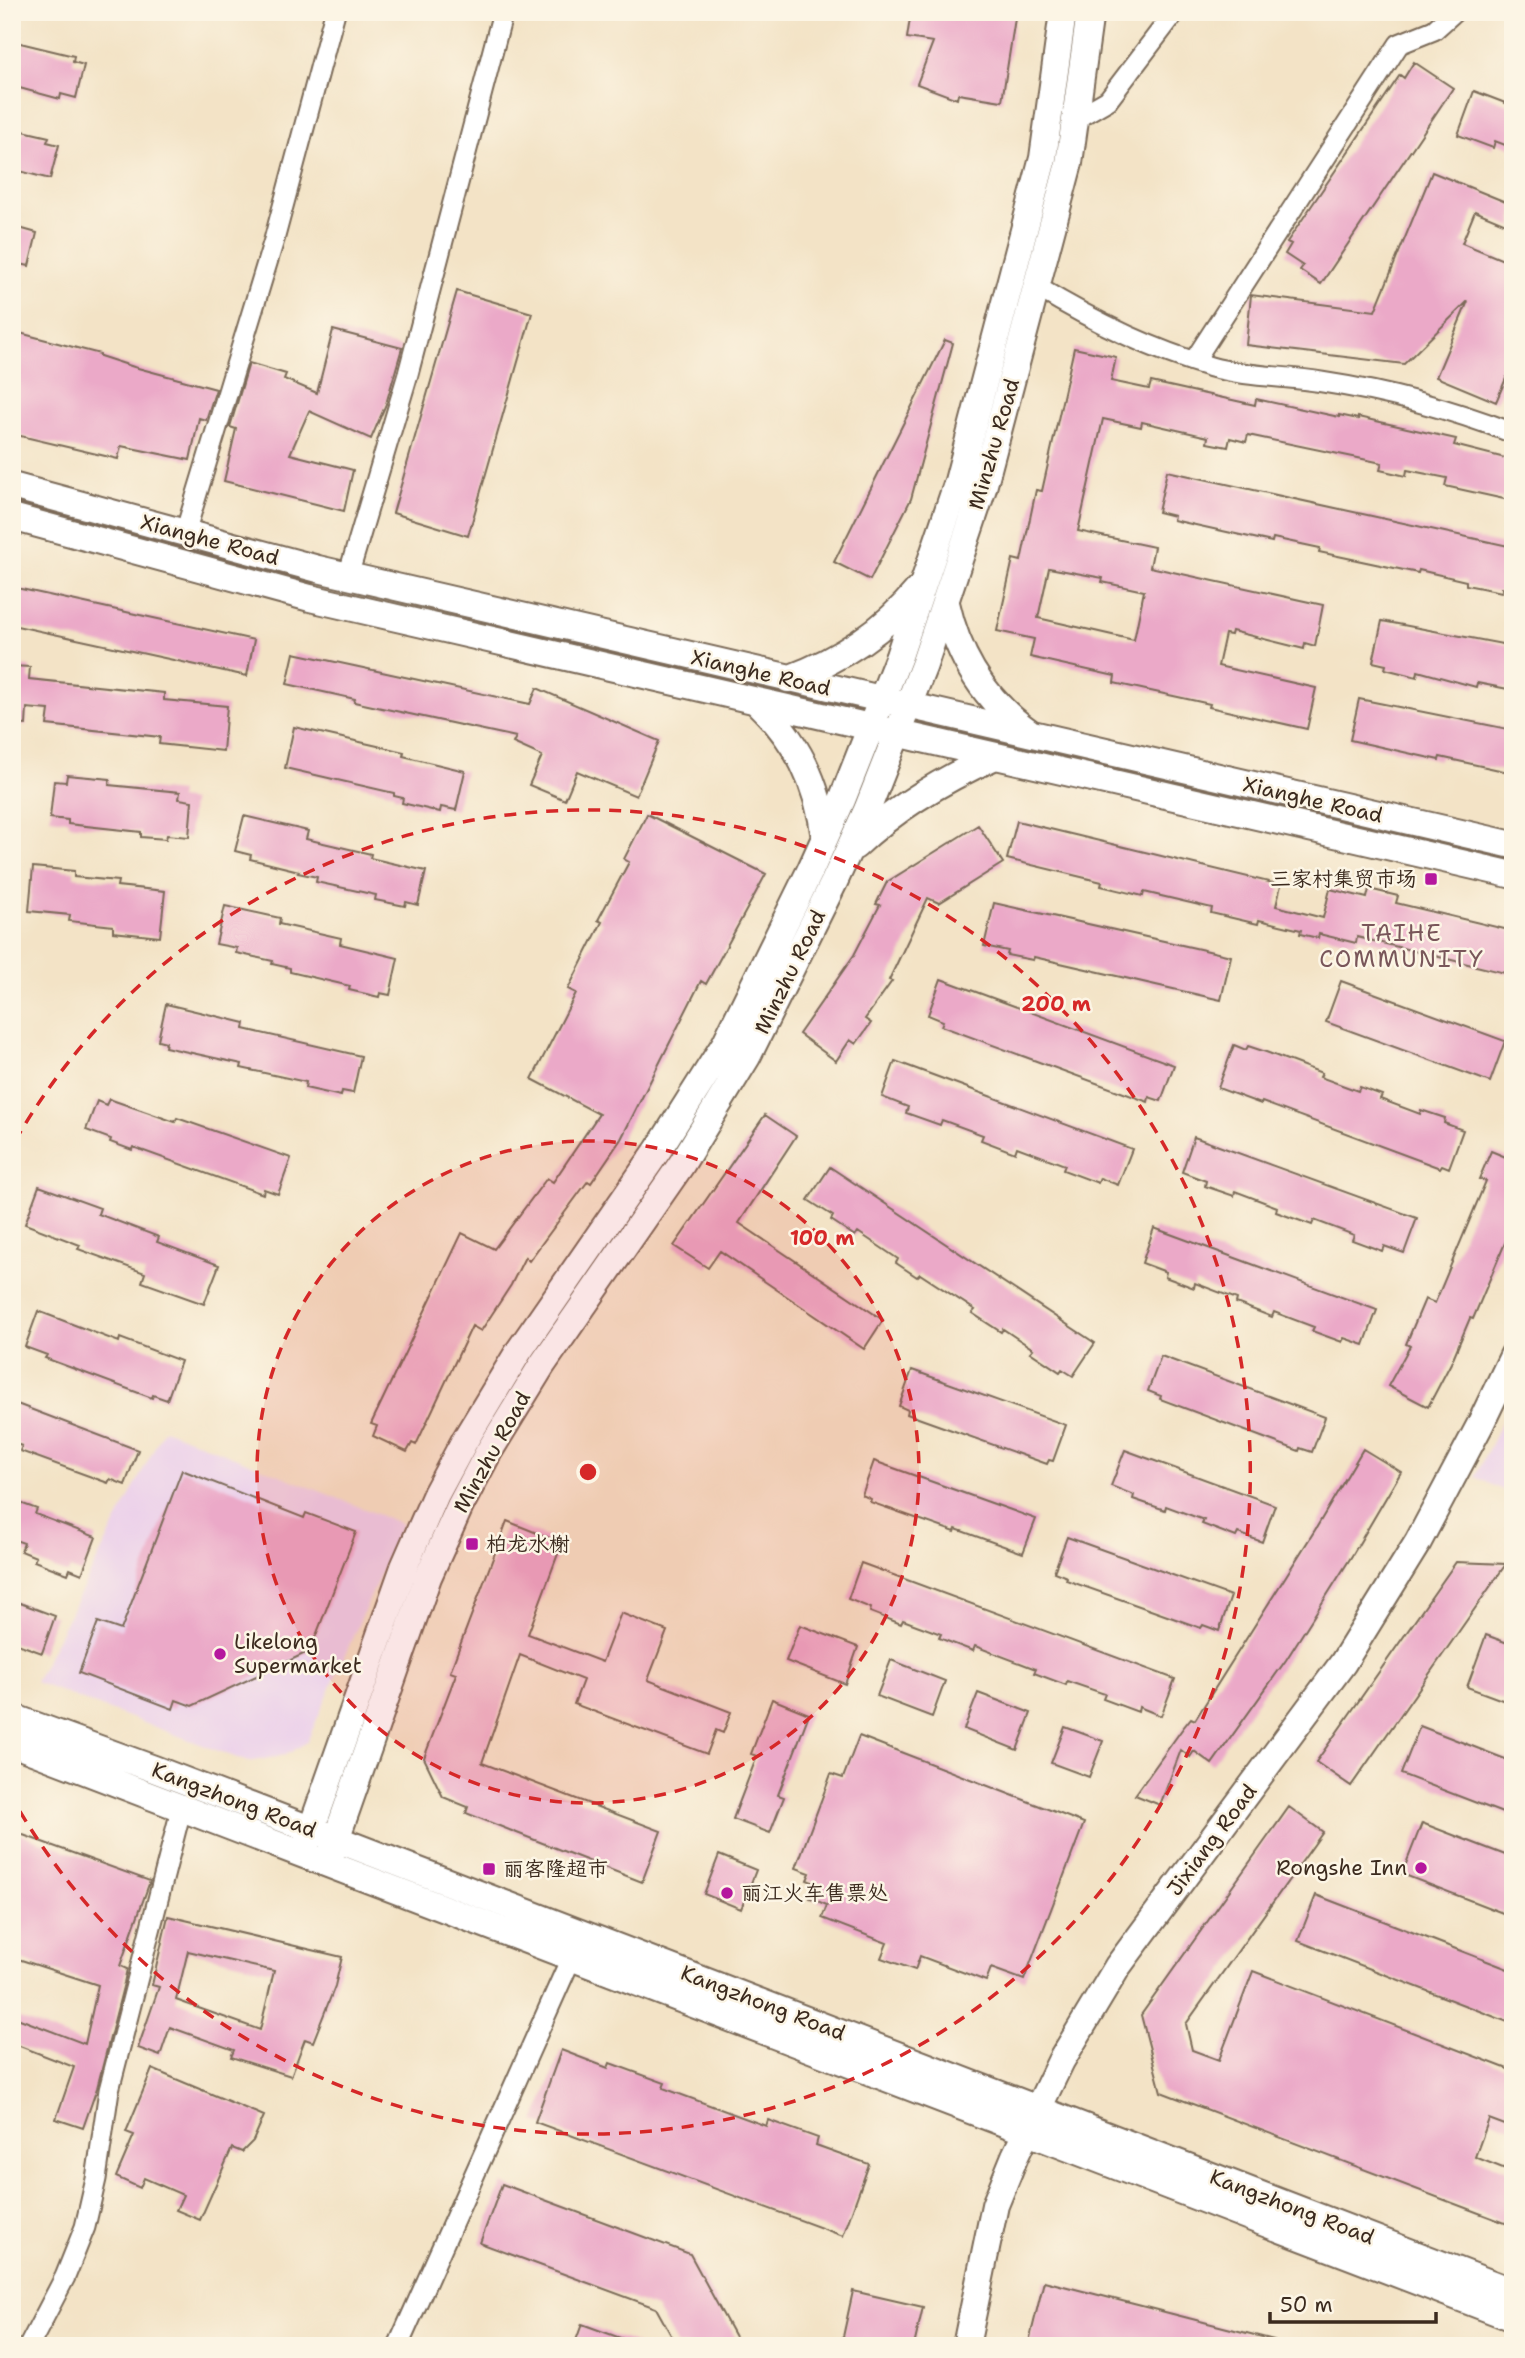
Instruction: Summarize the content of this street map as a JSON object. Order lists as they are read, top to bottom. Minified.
{"streets":{"main road":["Minzhu Road","Xianghe Road","Kangzhong Road","Jixiang Road"]},"crossings":[["Minzhu Road","Xianghe Road"],["Minzhu Road","Kangzhong Road"],["Kangzhong Road","Jixiang Road"]],"districts":["TAIHE COMMUNITY"],"places":{"transit":["三家村集贸市场","柏龙水榭","丽客隆超市"],"other":["Likelong Supermarket","Rongshe Inn","丽江火车售票处"]},"scale_bar":"50 m","rings":["200 m","100 m"]}
